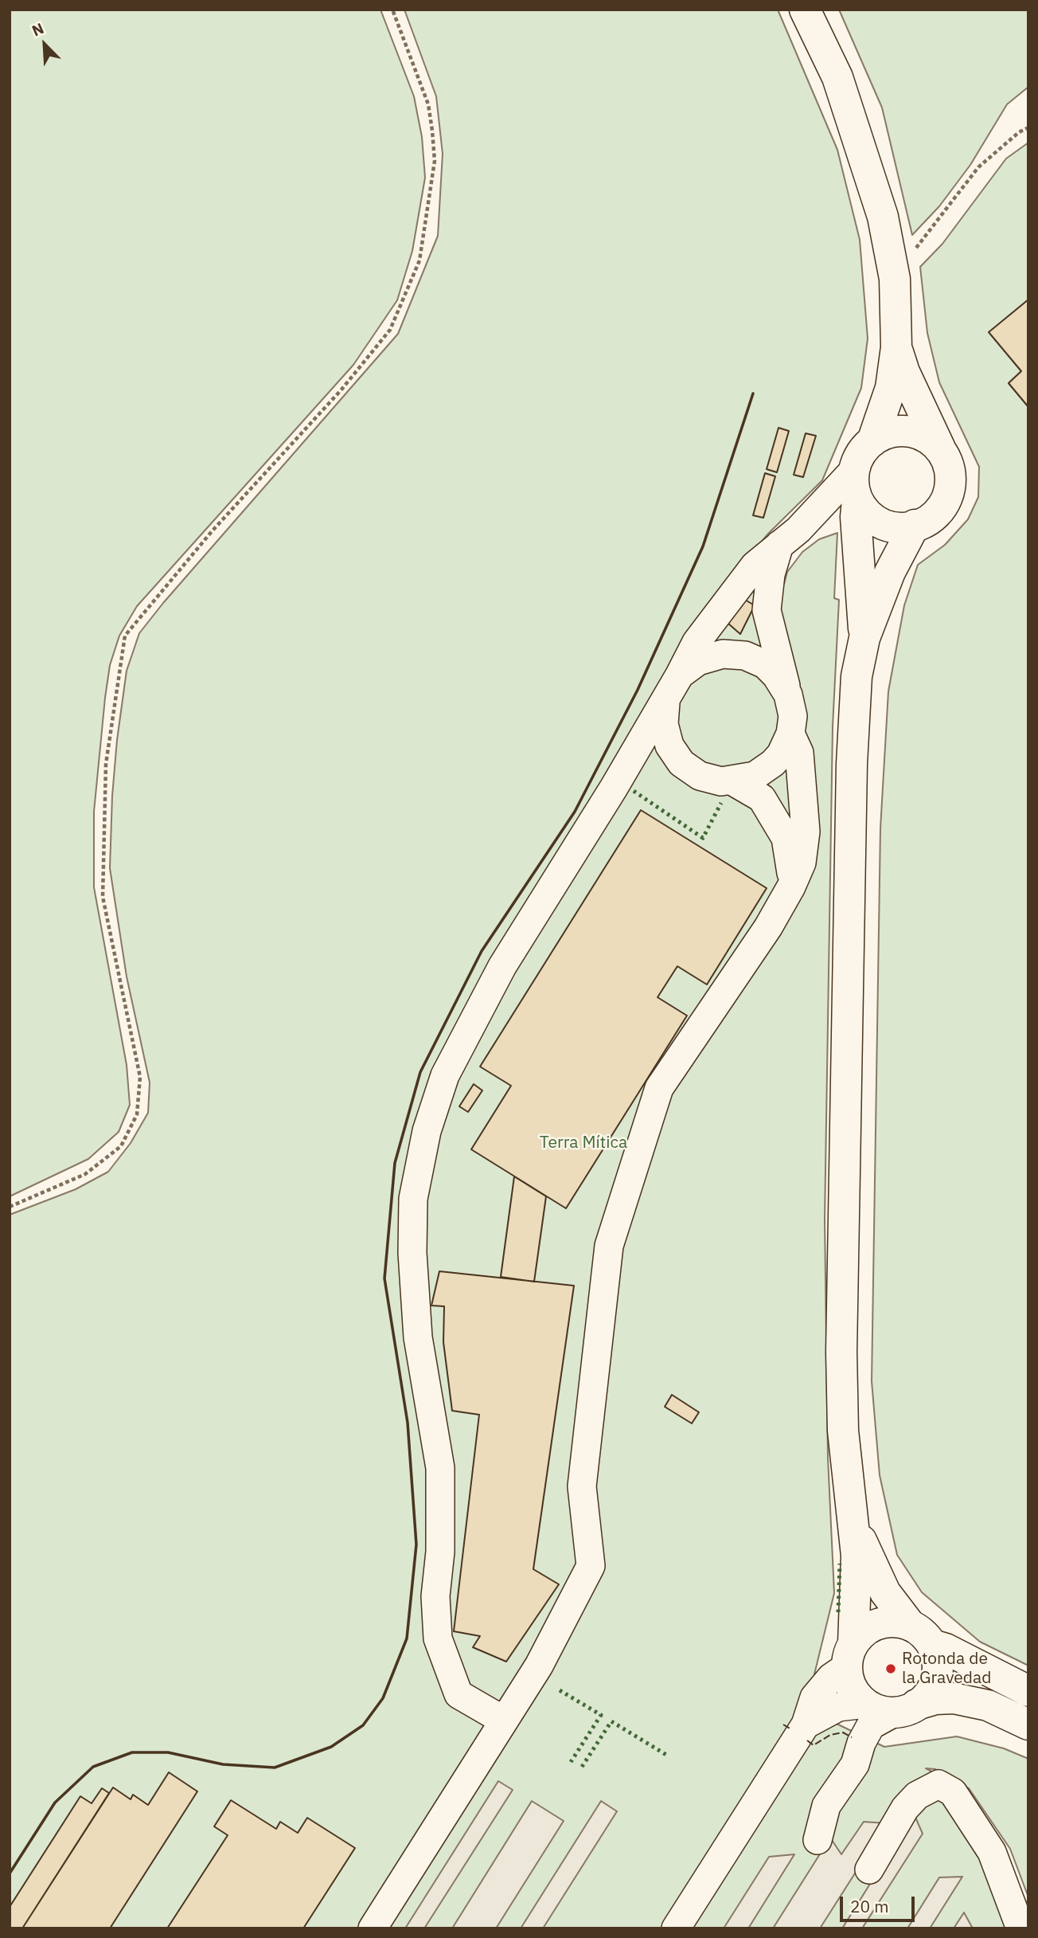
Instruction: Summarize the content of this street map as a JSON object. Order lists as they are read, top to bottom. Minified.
{"parks":["Terra Mítica"],"places":["Rotonda de la Gravedad"],"scale_bar":"20 m","north":"top left"}
